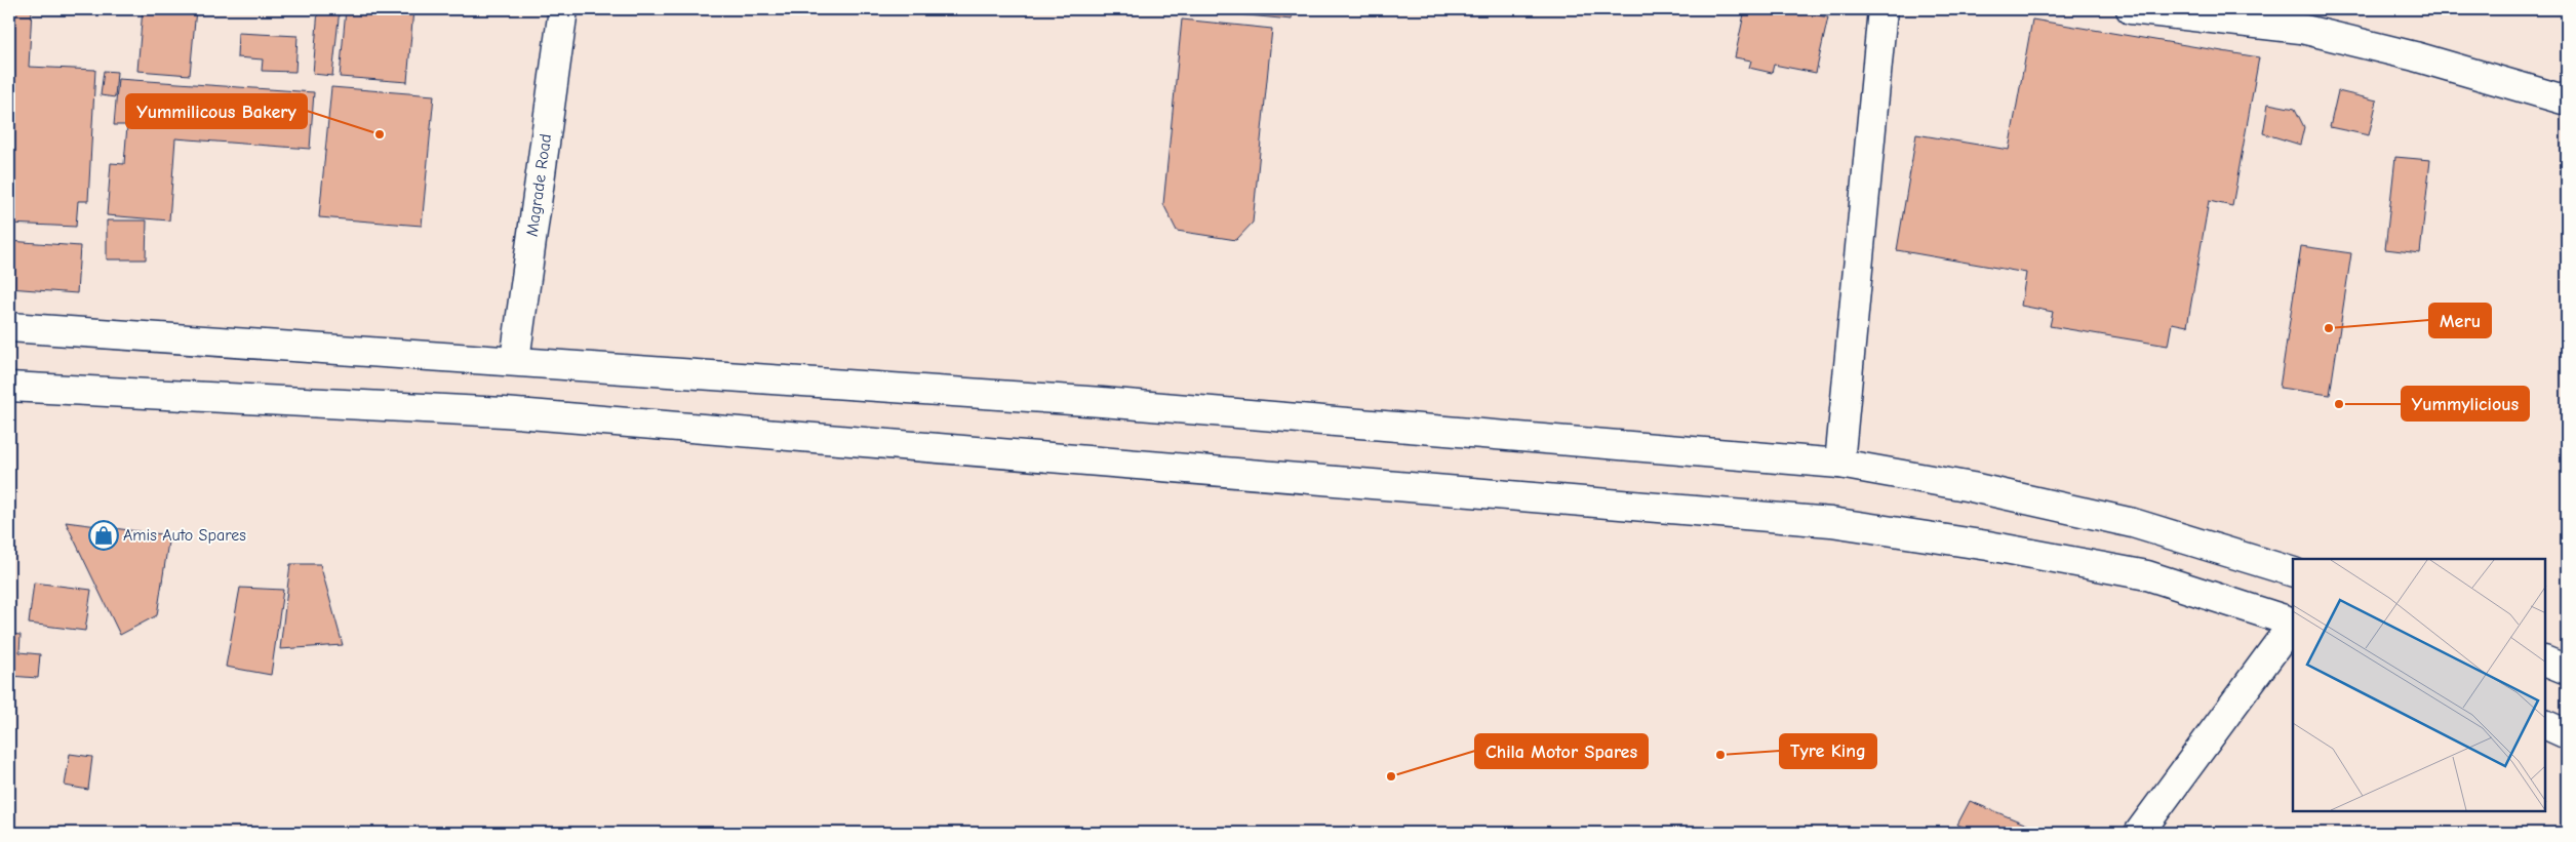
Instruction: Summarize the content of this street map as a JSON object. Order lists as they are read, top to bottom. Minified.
{"streets":{"main road":["Magrade Road"]},"places":{"other":["Yummilicous Bakery","Meru","Yummylicious","Tyre King","Chila Motor Spares"],"shop":["Amis Auto Spares"]}}
